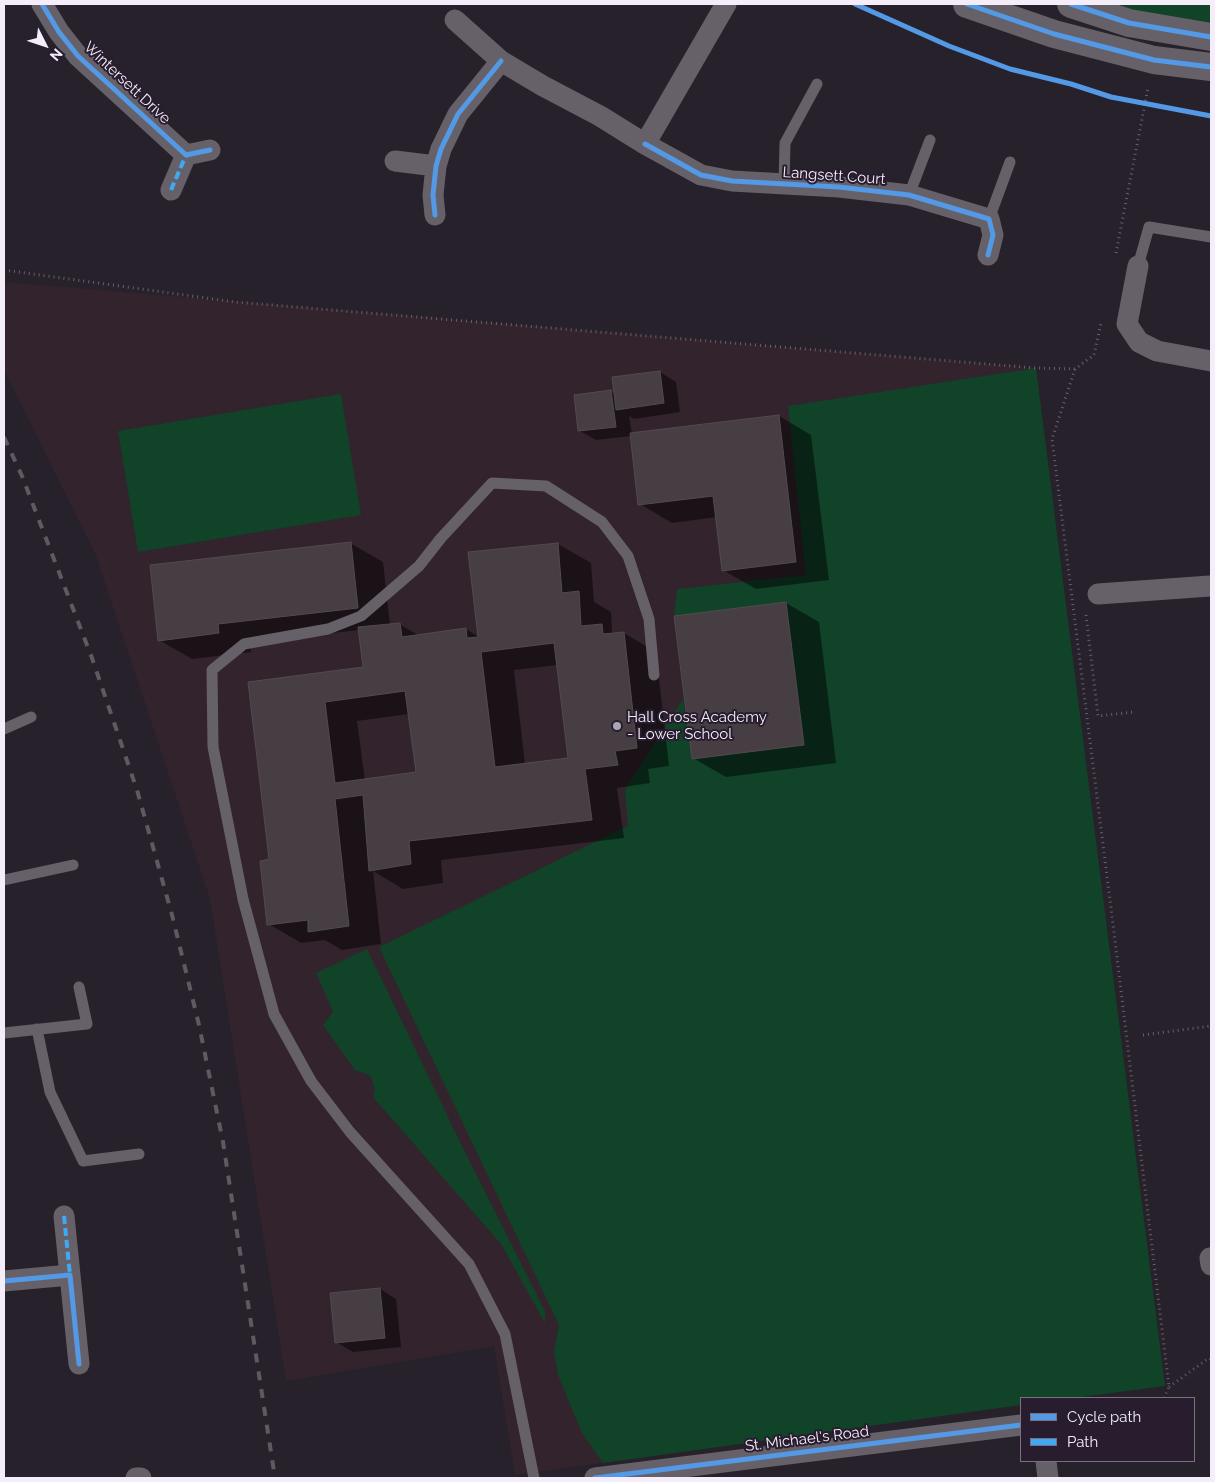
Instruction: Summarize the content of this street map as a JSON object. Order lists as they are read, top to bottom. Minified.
{"streets":{"street":["Wintersett Drive","Langsett Court","St. Michael's Road"]},"places":["Hall Cross Academy - Lower School"],"legend":["Cycle path","Path"],"north":"bottom right"}
